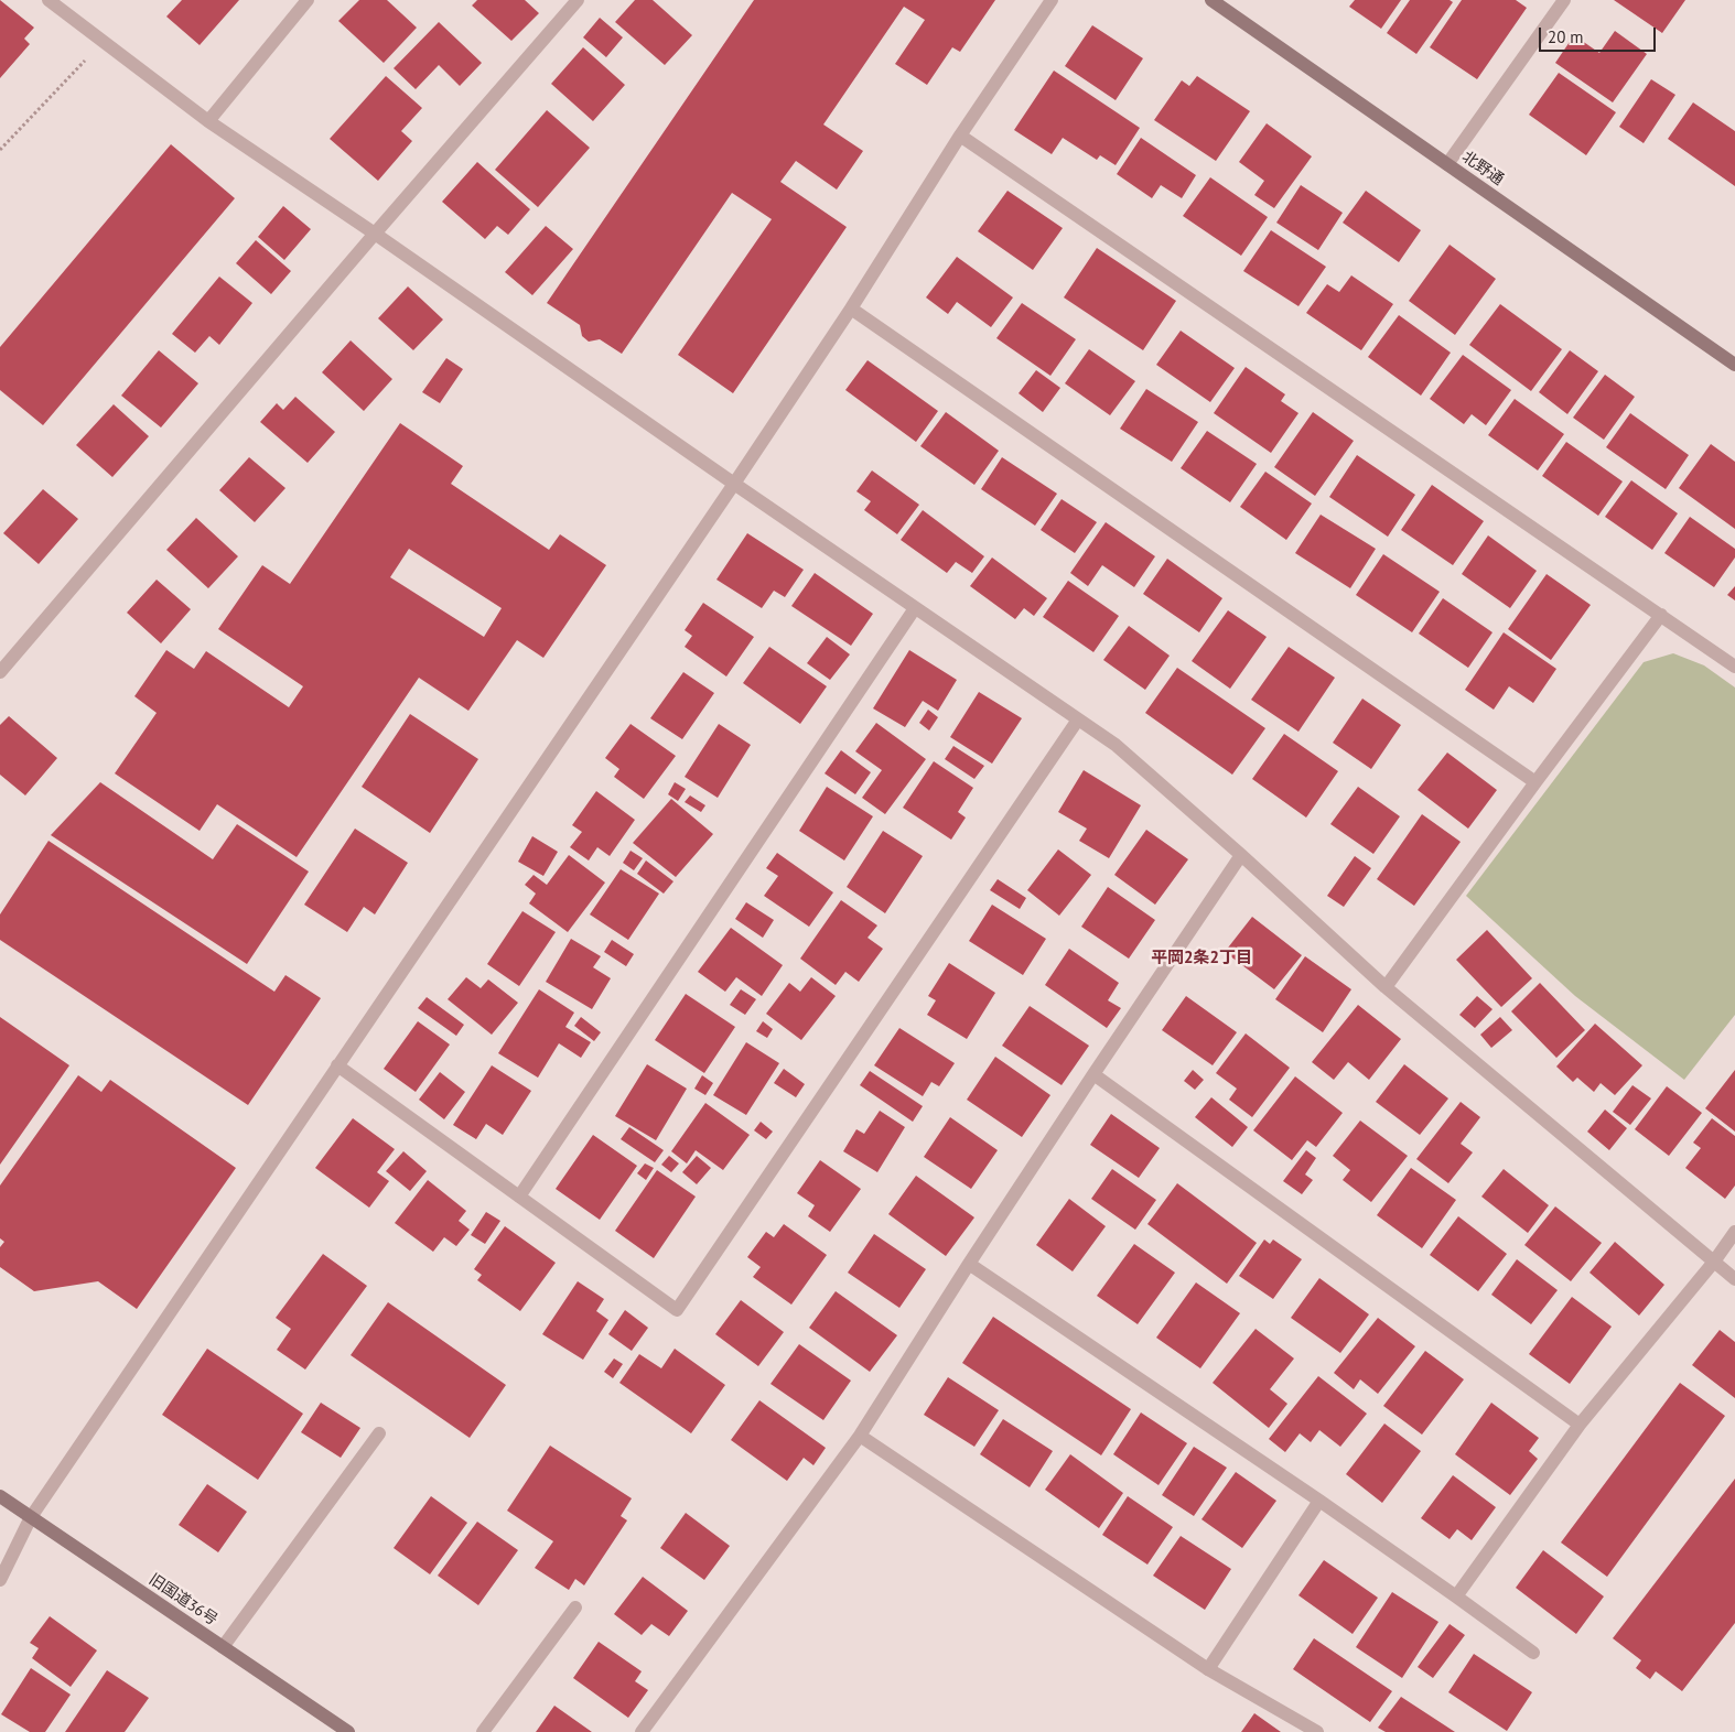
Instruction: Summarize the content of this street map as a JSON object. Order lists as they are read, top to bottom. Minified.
{"streets":{"street":["北野通","旧国道36号"]},"districts":["平岡2条2丁目"],"scale_bar":"20 m"}
